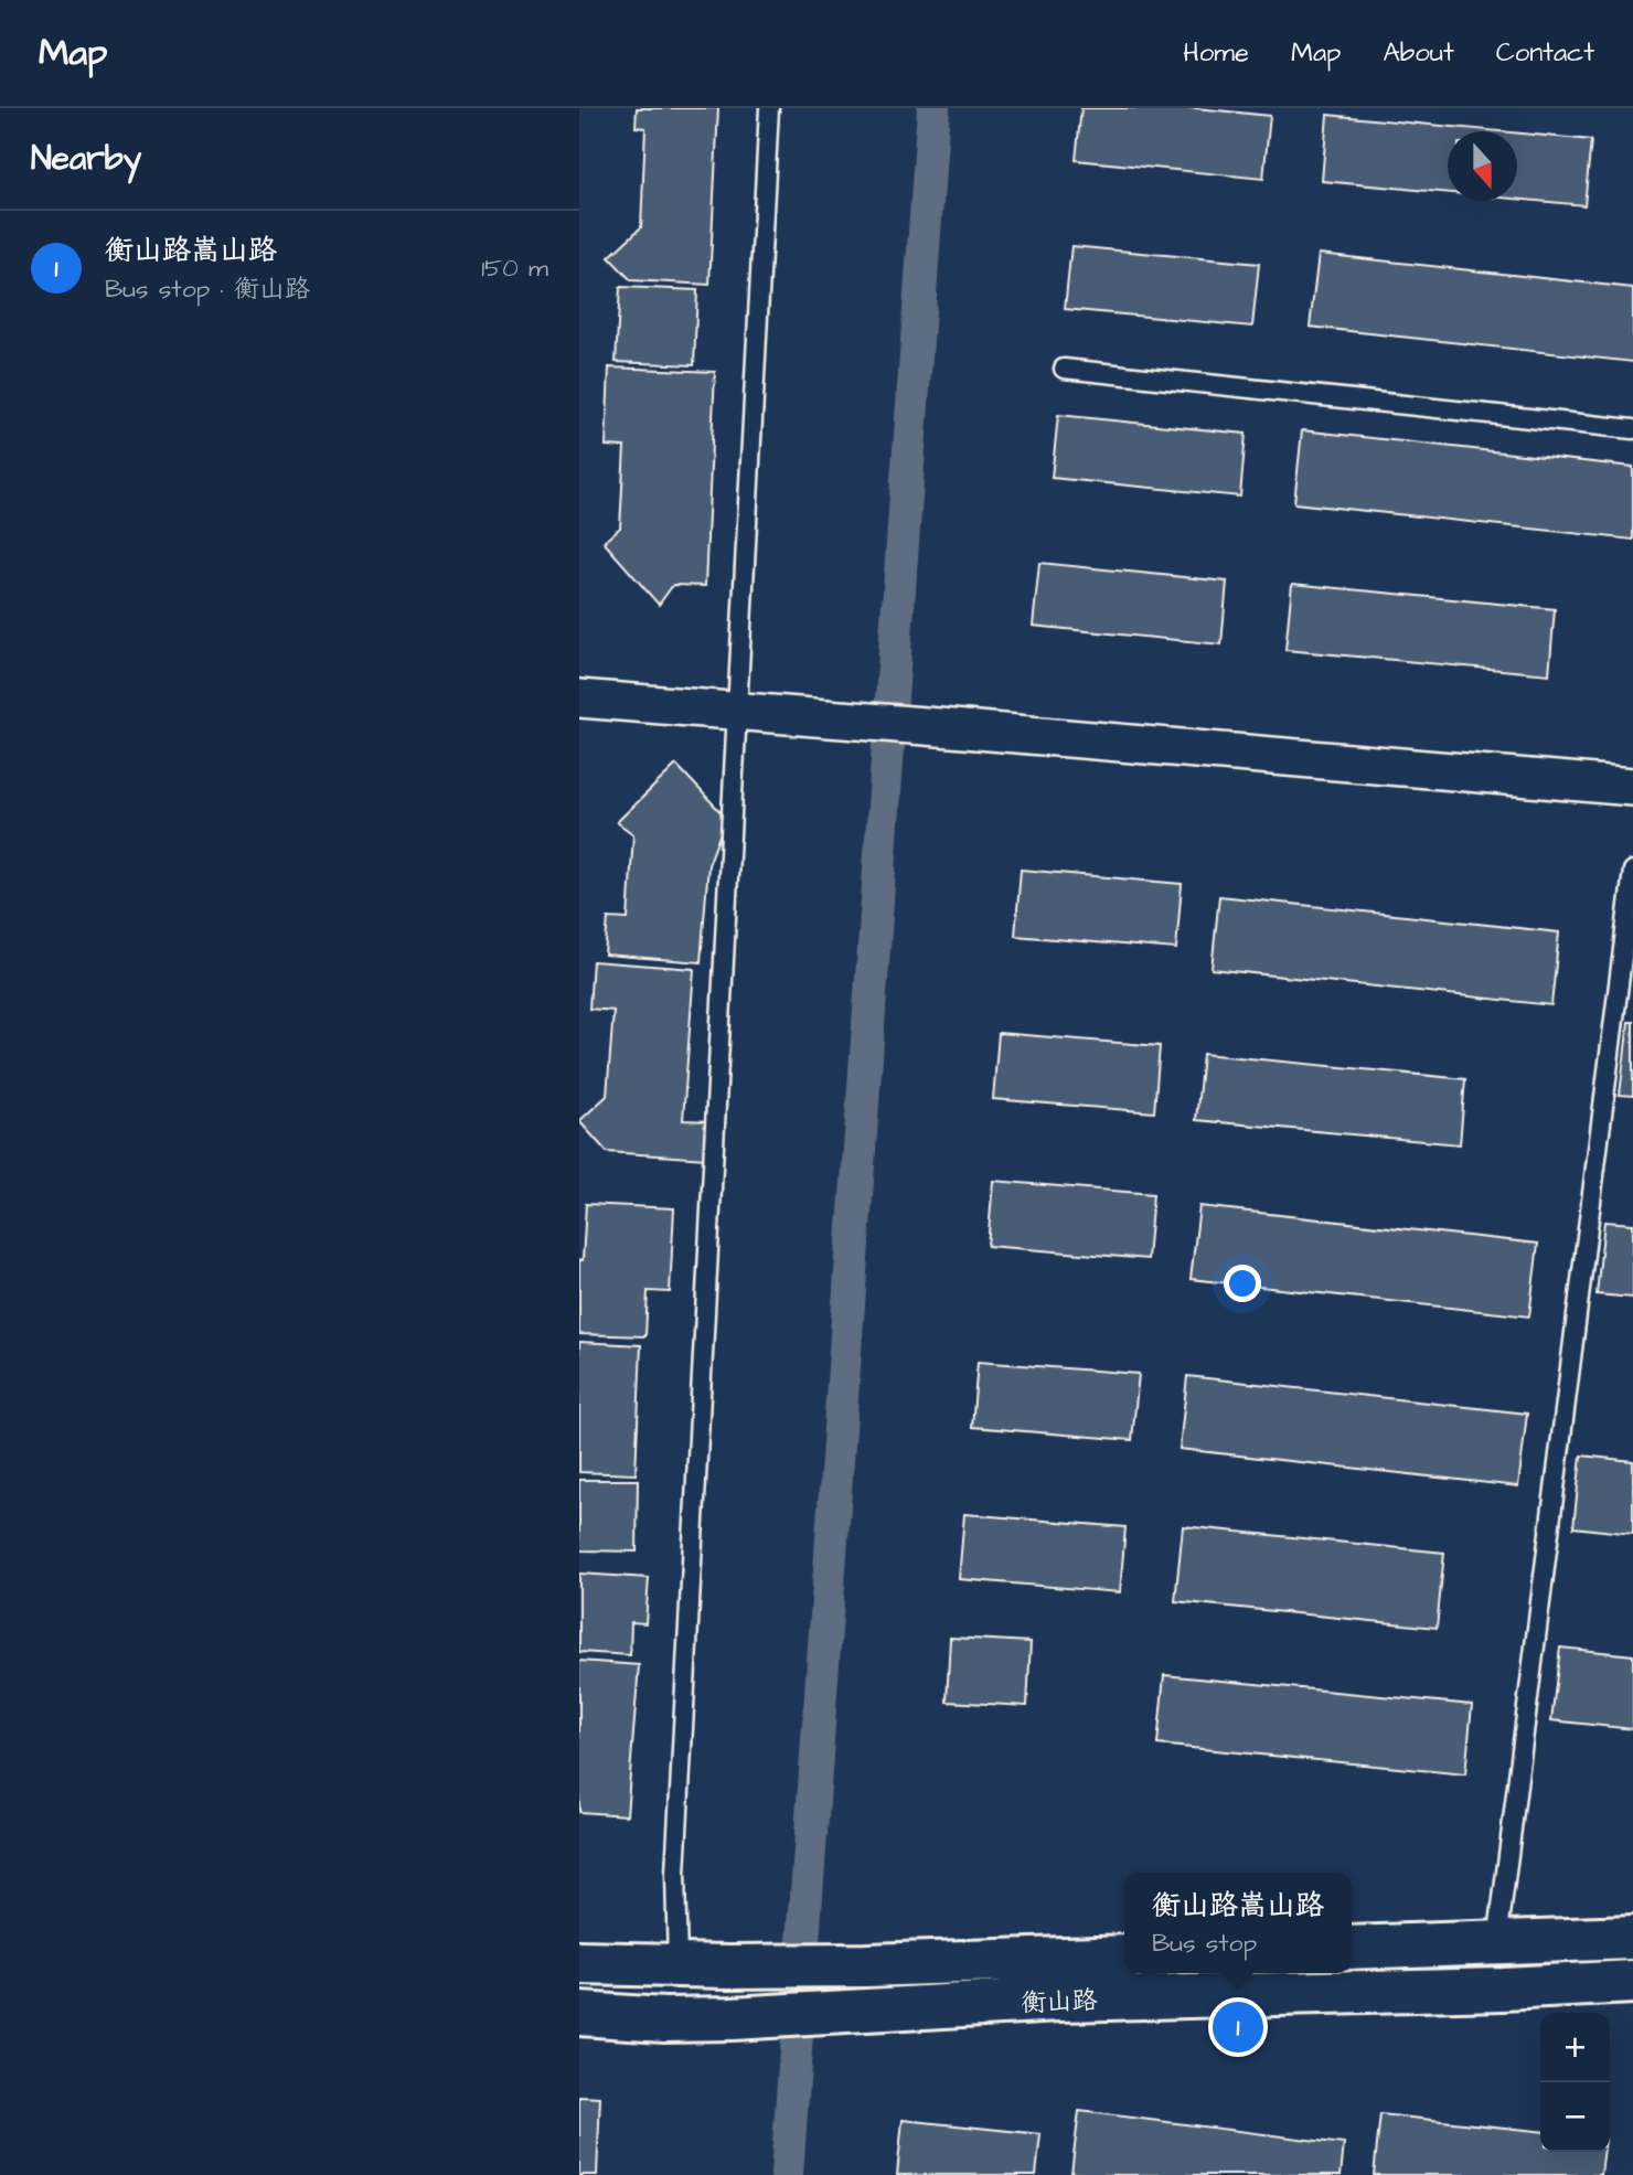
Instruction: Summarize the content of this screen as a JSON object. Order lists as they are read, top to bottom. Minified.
{"streets":{"street":["衡山路"]},"north":"bottom","page":{"header":"Map","nav":["Home","Map","About","Contact"],"heading":"Nearby","list":[{"mark":"1","name":"衡山路嵩山路","note":"Bus stop · 衡山路","value":"150 m"}],"popup":["衡山路嵩山路","Bus stop"],"pins":"1","map_buttons":["+","−"]}}
